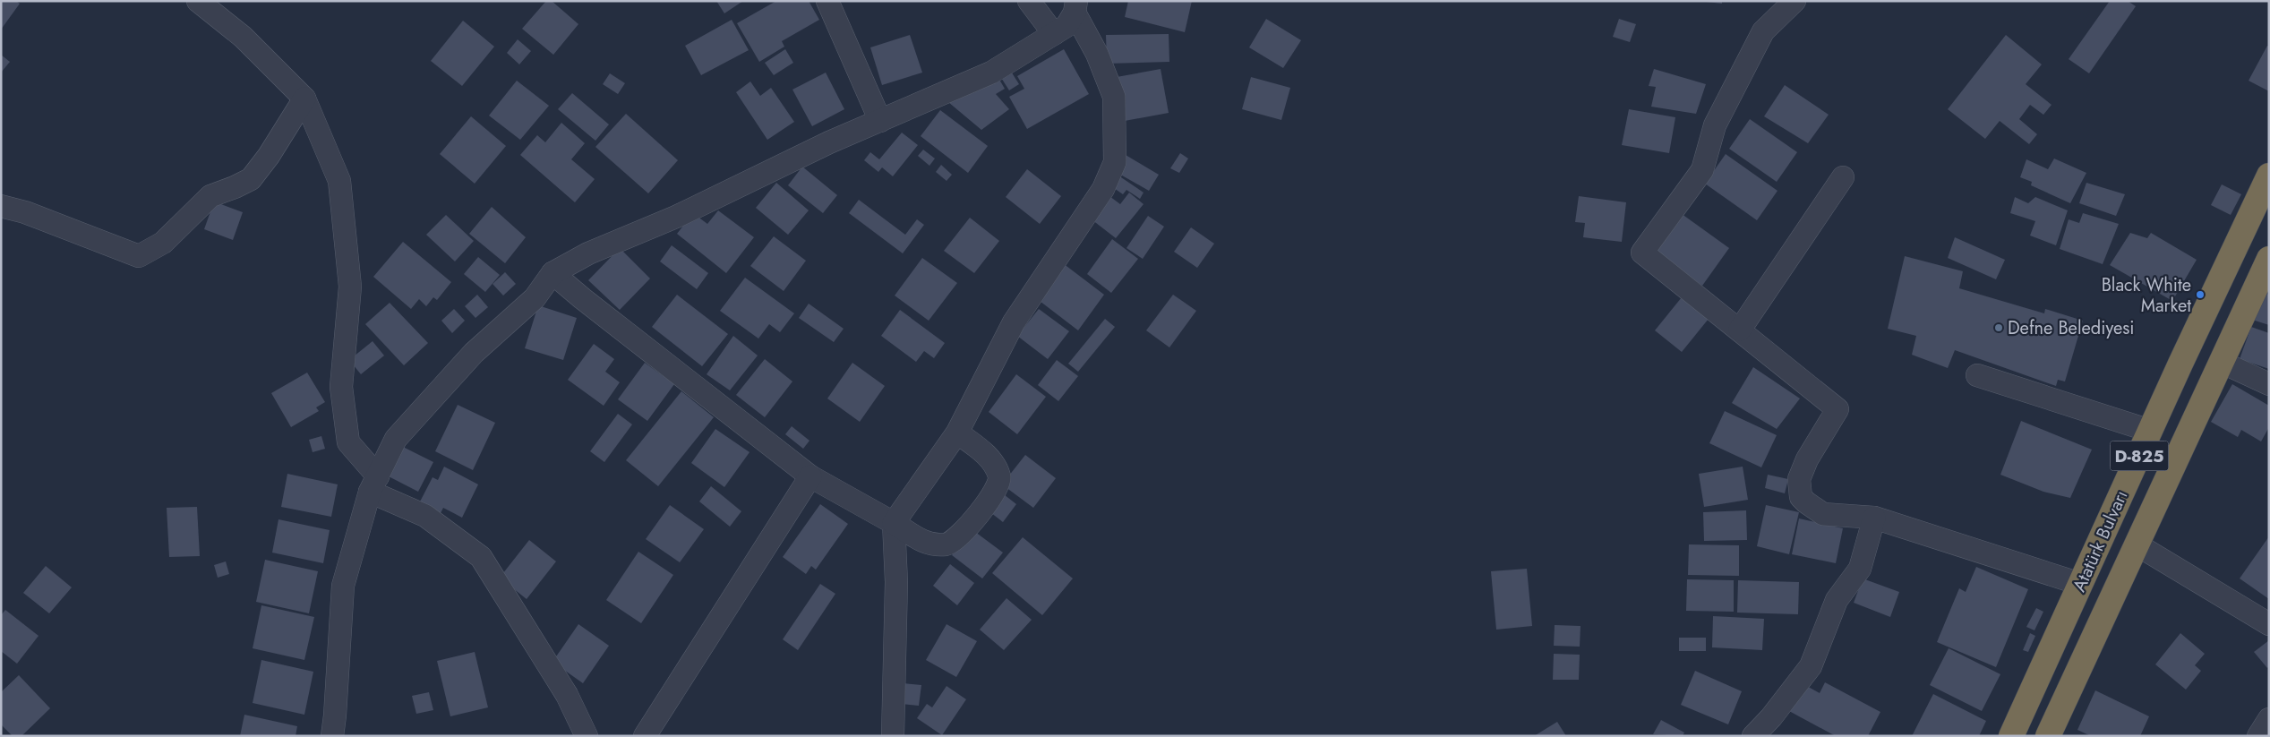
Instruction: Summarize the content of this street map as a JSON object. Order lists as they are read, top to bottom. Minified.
{"streets":{"highway":["D-825","Atatürk Bulvarı"]},"places":["Black White Market","Defne Belediyesi"]}
